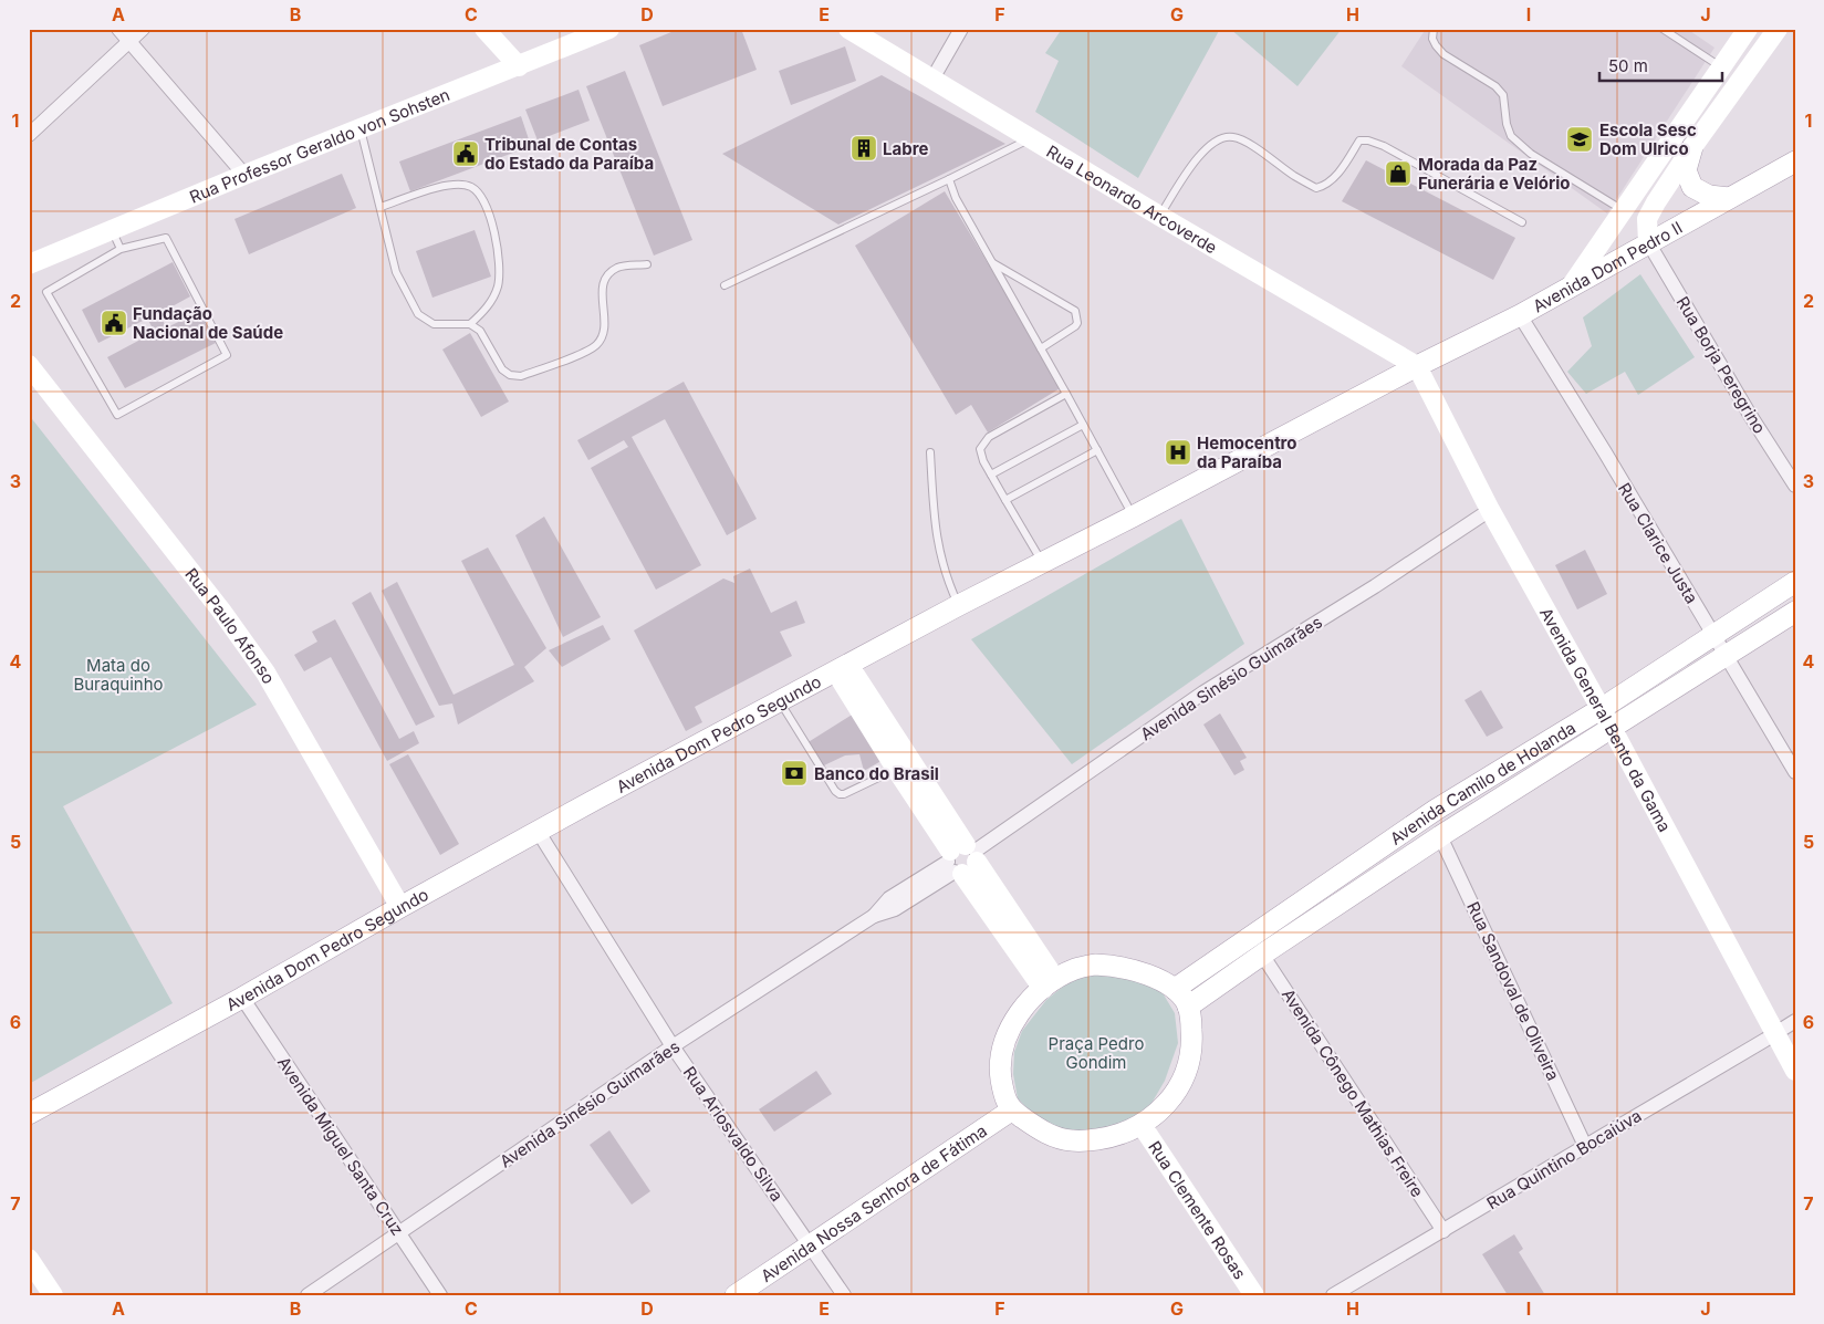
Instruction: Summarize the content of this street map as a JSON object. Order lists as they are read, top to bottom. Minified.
{"streets":{"main road":["Avenida Dom Pedro II","Avenida Dom Pedro Segundo","Avenida Camilo de Holanda","Avenida Nossa Senhora de Fátima"],"street":["Rua Professor Geraldo von Sohsten","Rua Leonardo Arcoverde","Rua Borja Peregrino","Rua Clarice Justa","Rua Paulo Afonso","Avenida Sinésio Guimarães","Avenida General Bento da Gama","Rua Sandoval de Oliveira","Avenida Cônego Mathias Freire","Rua Ariosvaldo Silva","Avenida Miguel Santa Cruz","Rua Quintino Bocaiúva","Rua Clemente Rosas"]},"crossings":[["Rua Leonardo Arcoverde","Avenida Dom Pedro II"],["Rua Leonardo Arcoverde","Avenida General Bento da Gama"],["Rua Leonardo Arcoverde","Avenida Dom Pedro Segundo"],["Avenida Dom Pedro II","Rua Borja Peregrino"],["Avenida Dom Pedro II","Rua Clarice Justa"],["Avenida Dom Pedro II","Avenida General Bento da Gama"],["Avenida Dom Pedro II","Avenida Dom Pedro Segundo"],["Rua Clarice Justa","Avenida Camilo de Holanda"],["Rua Paulo Afonso","Avenida Dom Pedro Segundo"],["Avenida Sinésio Guimarães","Avenida General Bento da Gama"],["Avenida Sinésio Guimarães","Rua Ariosvaldo Silva"],["Avenida Sinésio Guimarães","Avenida Miguel Santa Cruz"],["Avenida General Bento da Gama","Avenida Dom Pedro Segundo"],["Avenida General Bento da Gama","Avenida Camilo de Holanda"],["Avenida General Bento da Gama","Rua Quintino Bocaiúva"],["Avenida Dom Pedro Segundo","Rua Ariosvaldo Silva"],["Avenida Dom Pedro Segundo","Avenida Miguel Santa Cruz"],["Avenida Camilo de Holanda","Rua Sandoval de Oliveira"],["Avenida Camilo de Holanda","Avenida Cônego Mathias Freire"],["Avenida Camilo de Holanda","Avenida Nossa Senhora de Fátima"],["Avenida Camilo de Holanda","Rua Clemente Rosas"],["Rua Sandoval de Oliveira","Rua Quintino Bocaiúva"],["Avenida Cônego Mathias Freire","Rua Quintino Bocaiúva"],["Rua Ariosvaldo Silva","Avenida Nossa Senhora de Fátima"],["Avenida Nossa Senhora de Fátima","Rua Clemente Rosas"]],"parks":["Mata do Buraquinho","Praça Pedro Gondim"],"places":{"school or university":["Escola Sesc Dom Ulrico"],"building":["Labre"],"public building":["Tribunal de Contas do Estado da Paraíba","Fundação Nacional de Saúde"],"shop":["Morada da Paz Funerária e Velório"],"hospital":["Hemocentro da Paraíba"],"bank":["Banco do Brasil"]},"scale_bar":"50 m","grid":{"columns":["A","B","C","D","E","F","G","H","I","J"],"rows":["1","2","3","4","5","6","7"]}}
